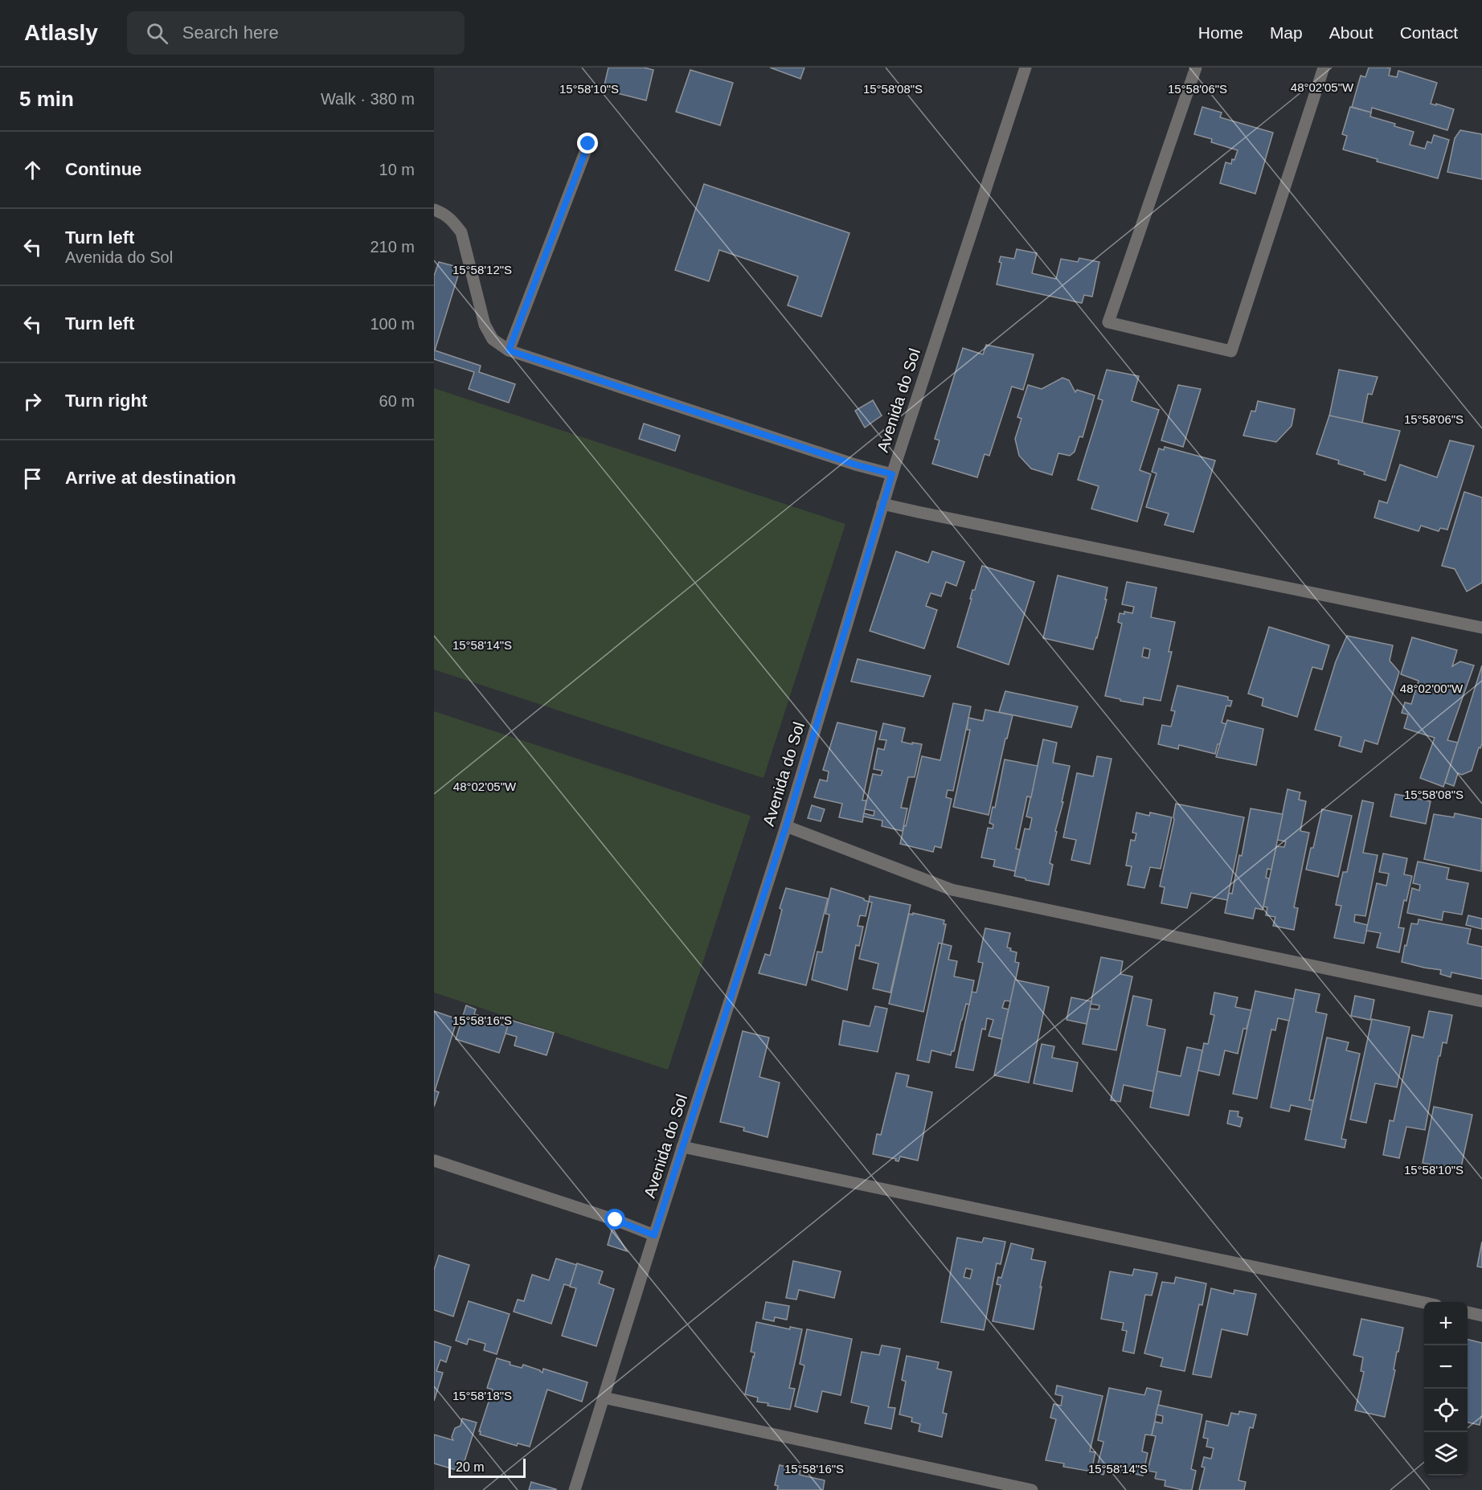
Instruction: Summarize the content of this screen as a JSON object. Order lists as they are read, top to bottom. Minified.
{"streets":{"street":["Avenida do Sol"]},"scale_bar":"20 m","page":{"header":"Atlasly","search":"Search here","nav":["Home","Map","About","Contact"],"heading":["5 min","Walk · 380 m"],"list":[["Continue","10 m"],["Turn left","Avenida do Sol","210 m"],["Turn left","100 m"],["Turn right","60 m"],"Arrive at destination"],"map_buttons":["+","−"],"scale":"20 m"},"coordinates":["48°02'05\"W","15°58'10\"S","15°58'08\"S","15°58'06\"S","15°58'12\"S","15°58'14\"S","48°02'00\"W","15°58'16\"S","15°58'18\"S"]}
